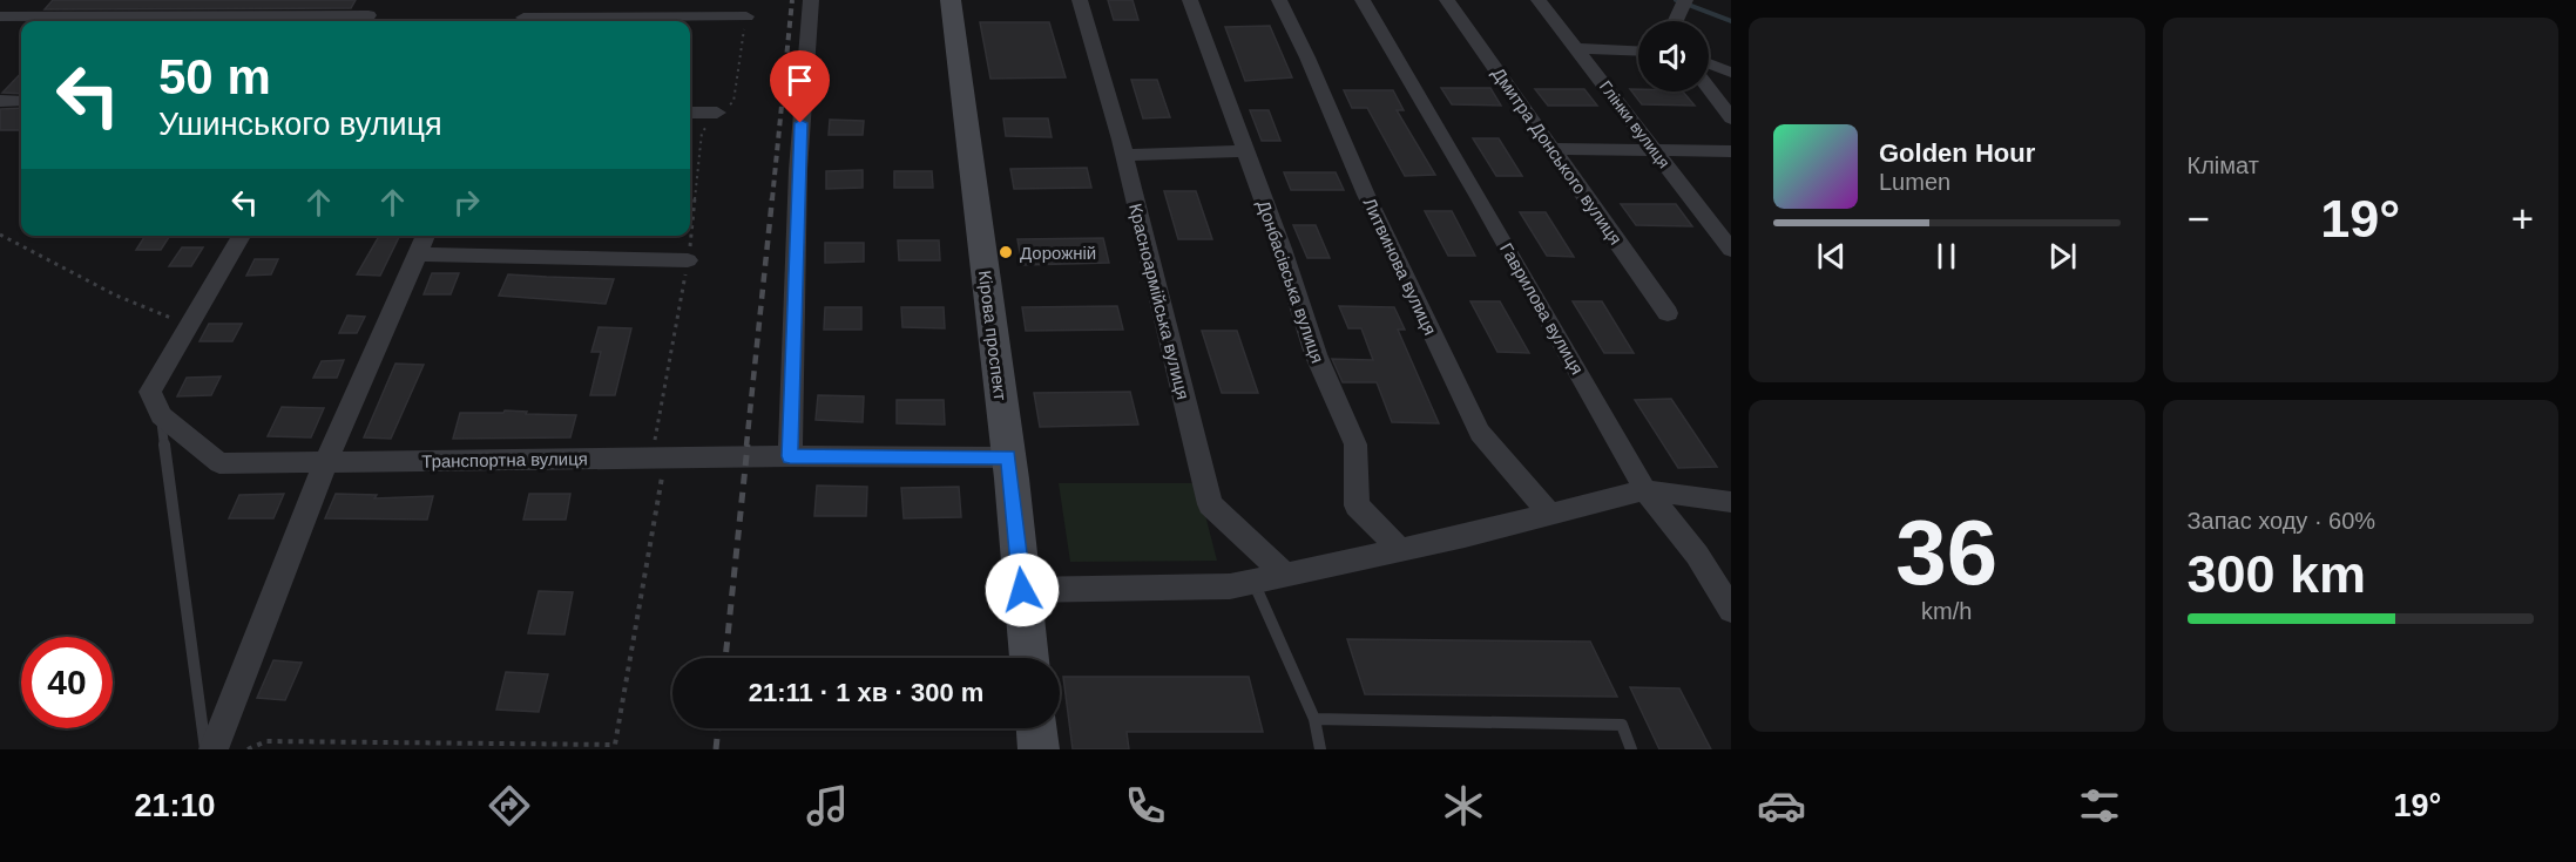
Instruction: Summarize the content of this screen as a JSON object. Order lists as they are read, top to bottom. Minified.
{"streets":{"street":["Глінки вулиця","Дмитра Донського вулиця","Литвинова вулиця","Донбасівська вулиця","Красноармійська вулиця","Гаврилова вулиця","Кірова проспект","Транспортна вулиця"]},"crossings":[["Кірова проспект","Транспортна вулиця"]],"places":["Дорожній"],"page":{"tile":["Клімат",["36","km/h"],["Запас ходу · 60%","300 km"]],"turn":["50 m","Ушинського вулиця"],"song":["Golden Hour","Lumen"],"heat":["−","19°","+"],"limit":"40","trip":"21:11 · 1 хв · 300 m","tabs":["21:10","19°"]}}
